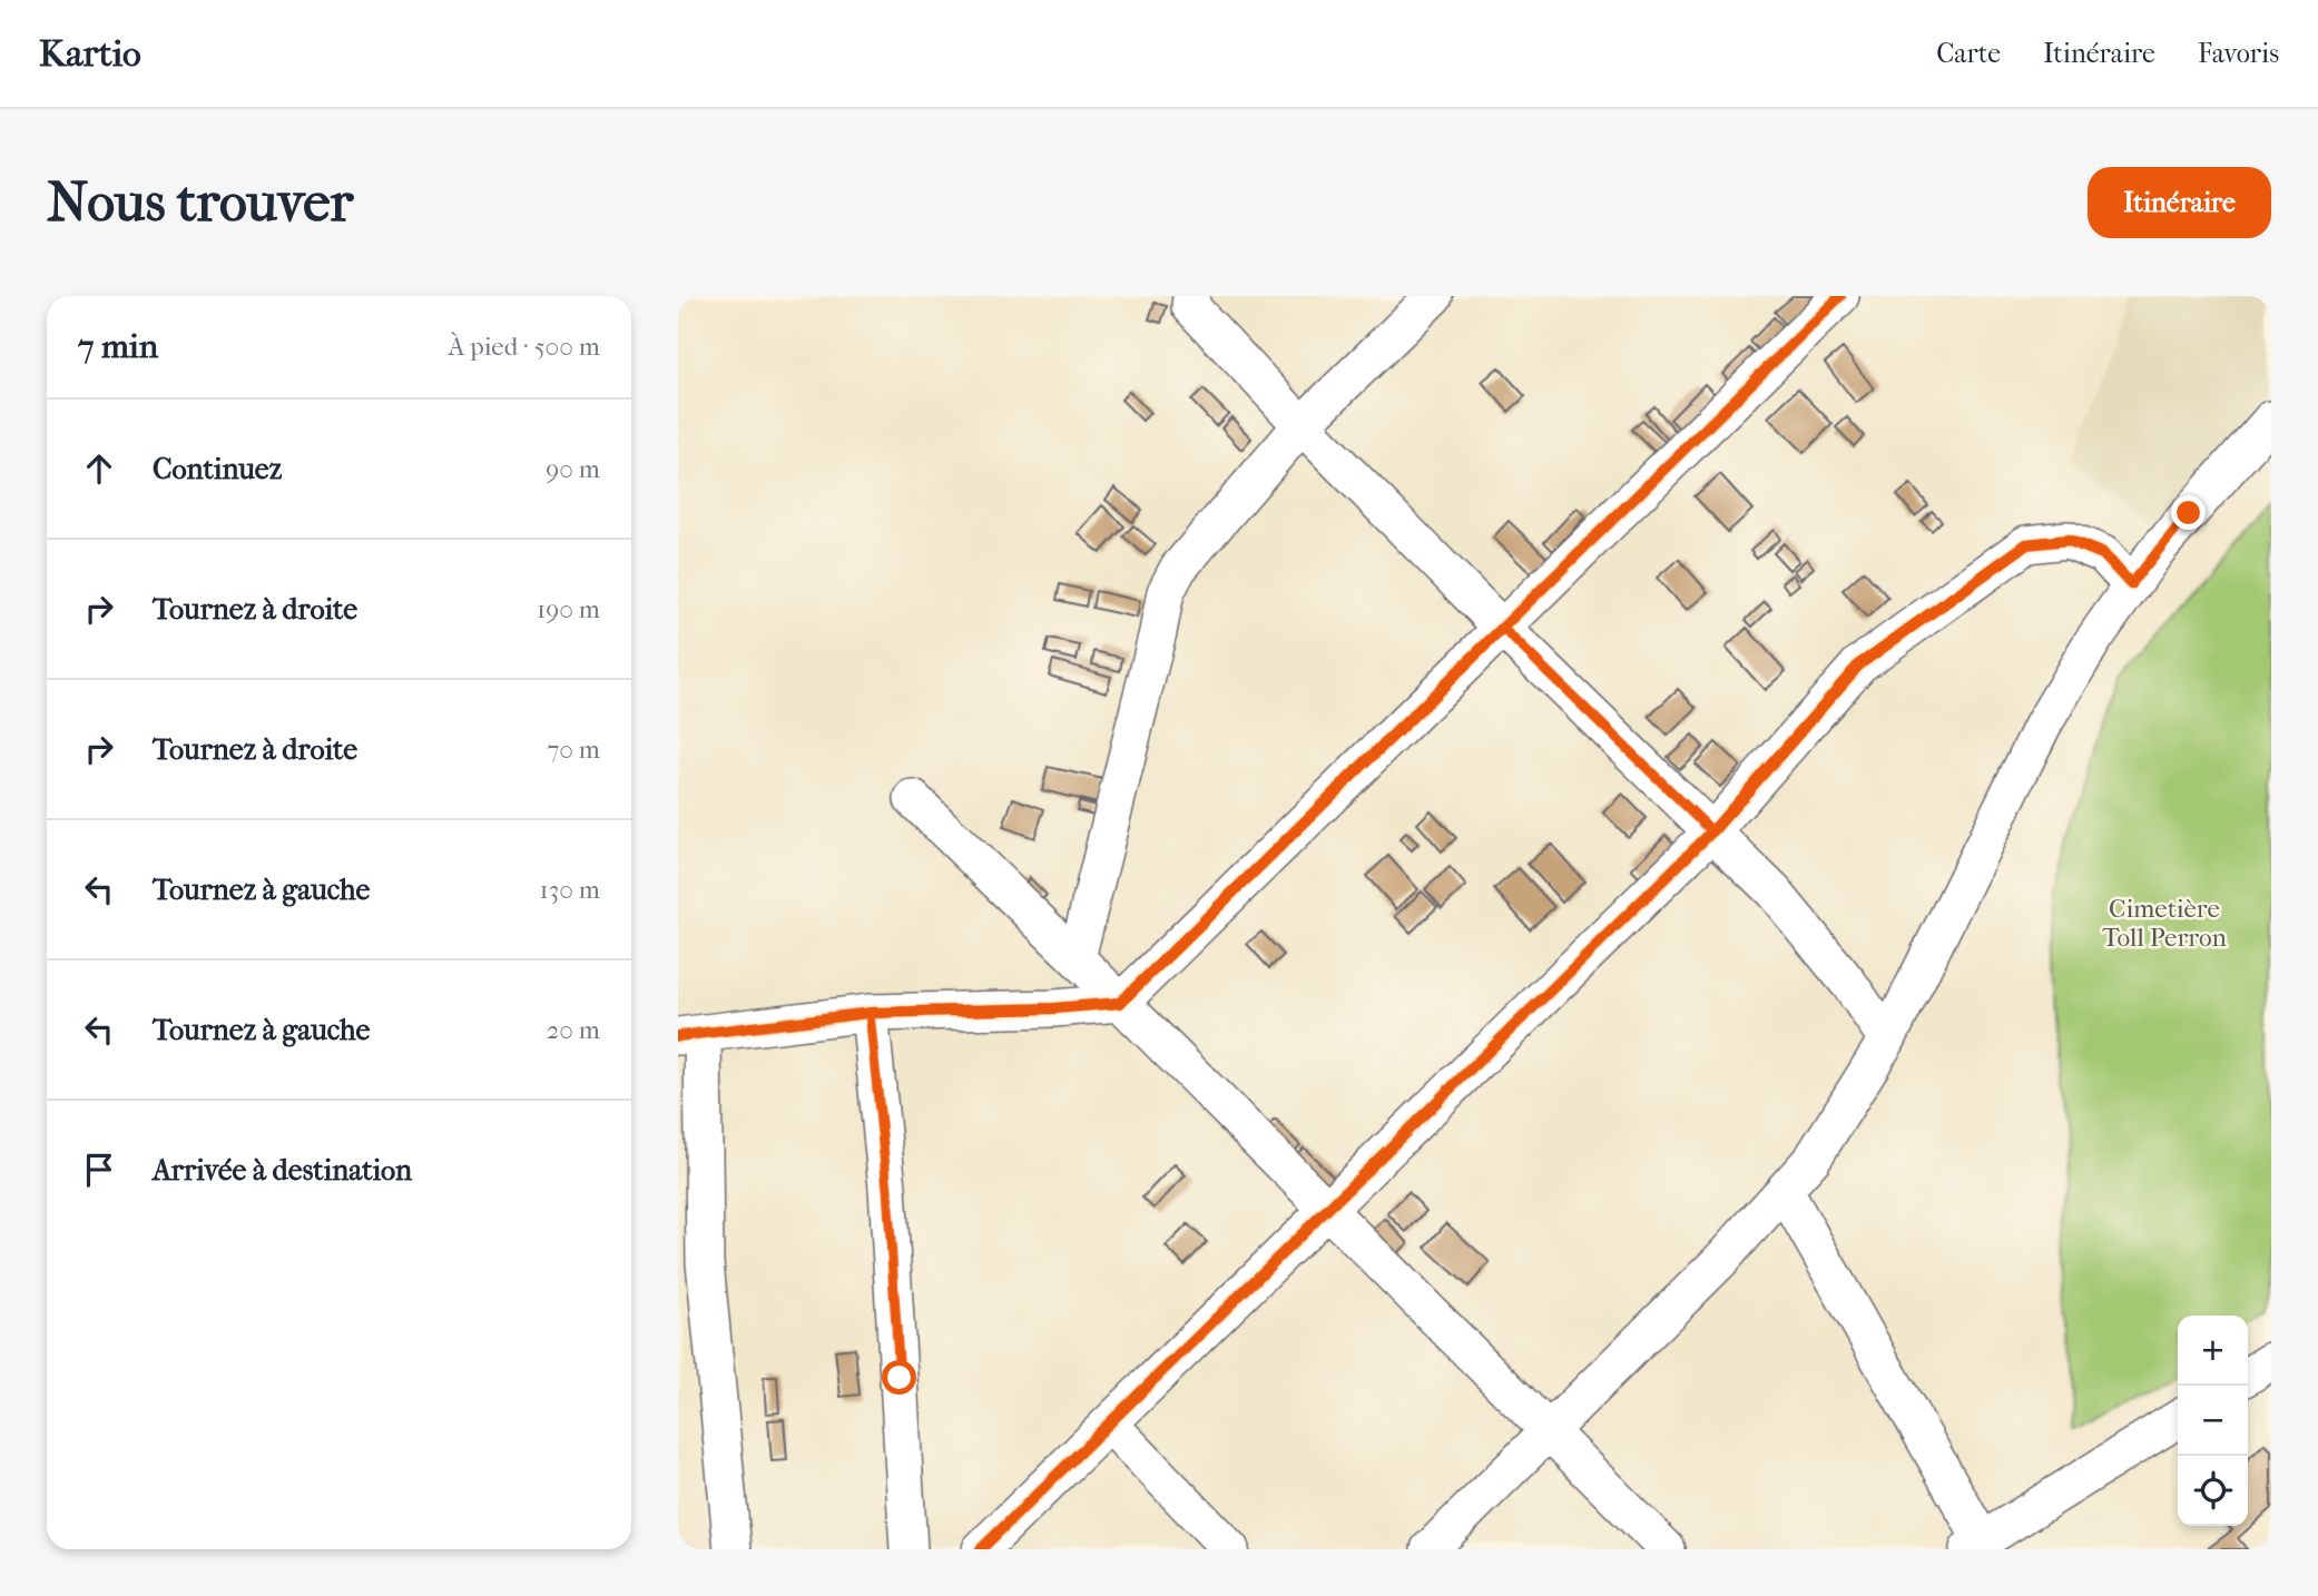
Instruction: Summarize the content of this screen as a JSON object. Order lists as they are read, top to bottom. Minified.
{"parks":["Cimetière Toll Perron"],"page":{"header":"Kartio","nav":["Carte","Itinéraire","Favoris"],"buttons":"Itinéraire","title":"Nous trouver","heading":["7 min","À pied · 500 m"],"list":[["Continuez","90 m"],["Tournez à droite","190 m"],["Tournez à droite","70 m"],["Tournez à gauche","130 m"],["Tournez à gauche","20 m"],"Arrivée à destination"],"map_buttons":["+","−"]}}
